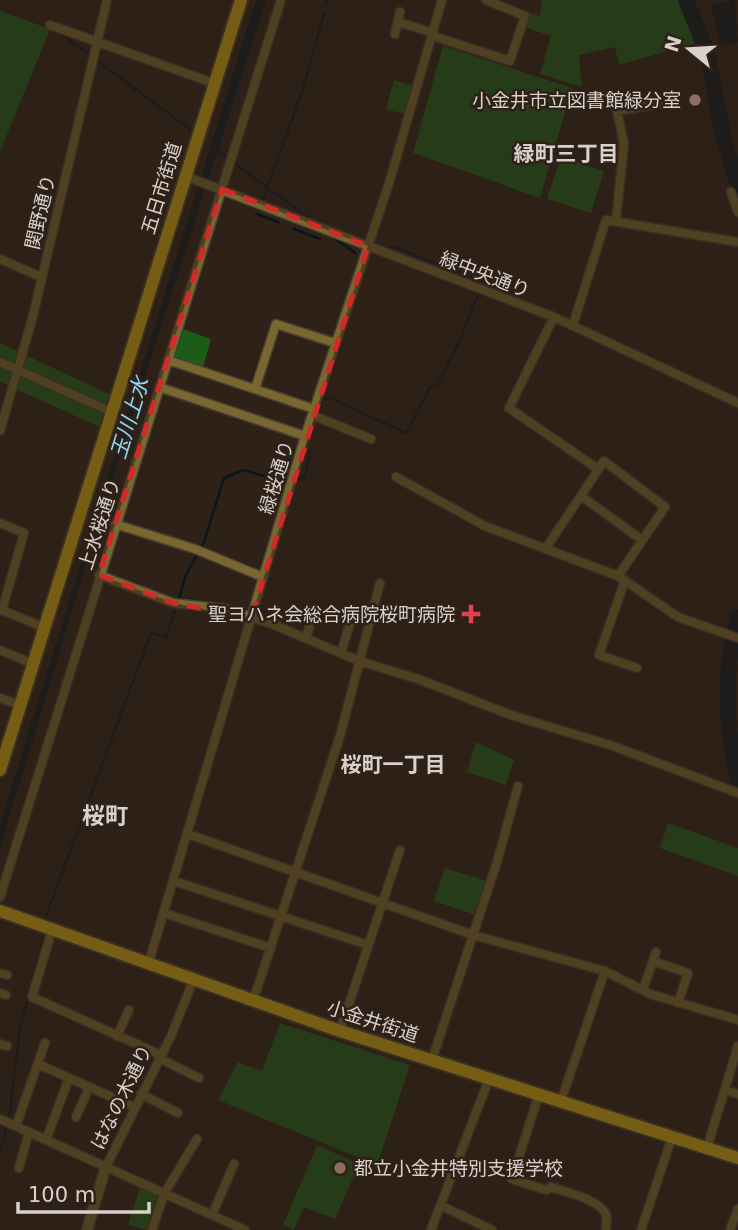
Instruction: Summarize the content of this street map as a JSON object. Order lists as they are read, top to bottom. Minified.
{"streets":{"main road":["五日市街道","小金井街道"],"street":["関野通り","緑中央通り","緑桜通り","上水桜通り","はなの木通り"]},"crossings":[["五日市街道","緑中央通り"],["緑中央通り","緑桜通り"],["緑中央通り","上水桜通り"],["緑桜通り","小金井街道"],["小金井街道","はなの木通り"]],"districts":["緑町三丁目","桜町一丁目","桜町"],"water":["玉川上水"],"places":{"other":["小金井市立図書館緑分室","都立小金井特別支援学校"],"health":["聖ヨハネ会総合病院桜町病院"]},"scale_bar":"100 m","north":"left"}
